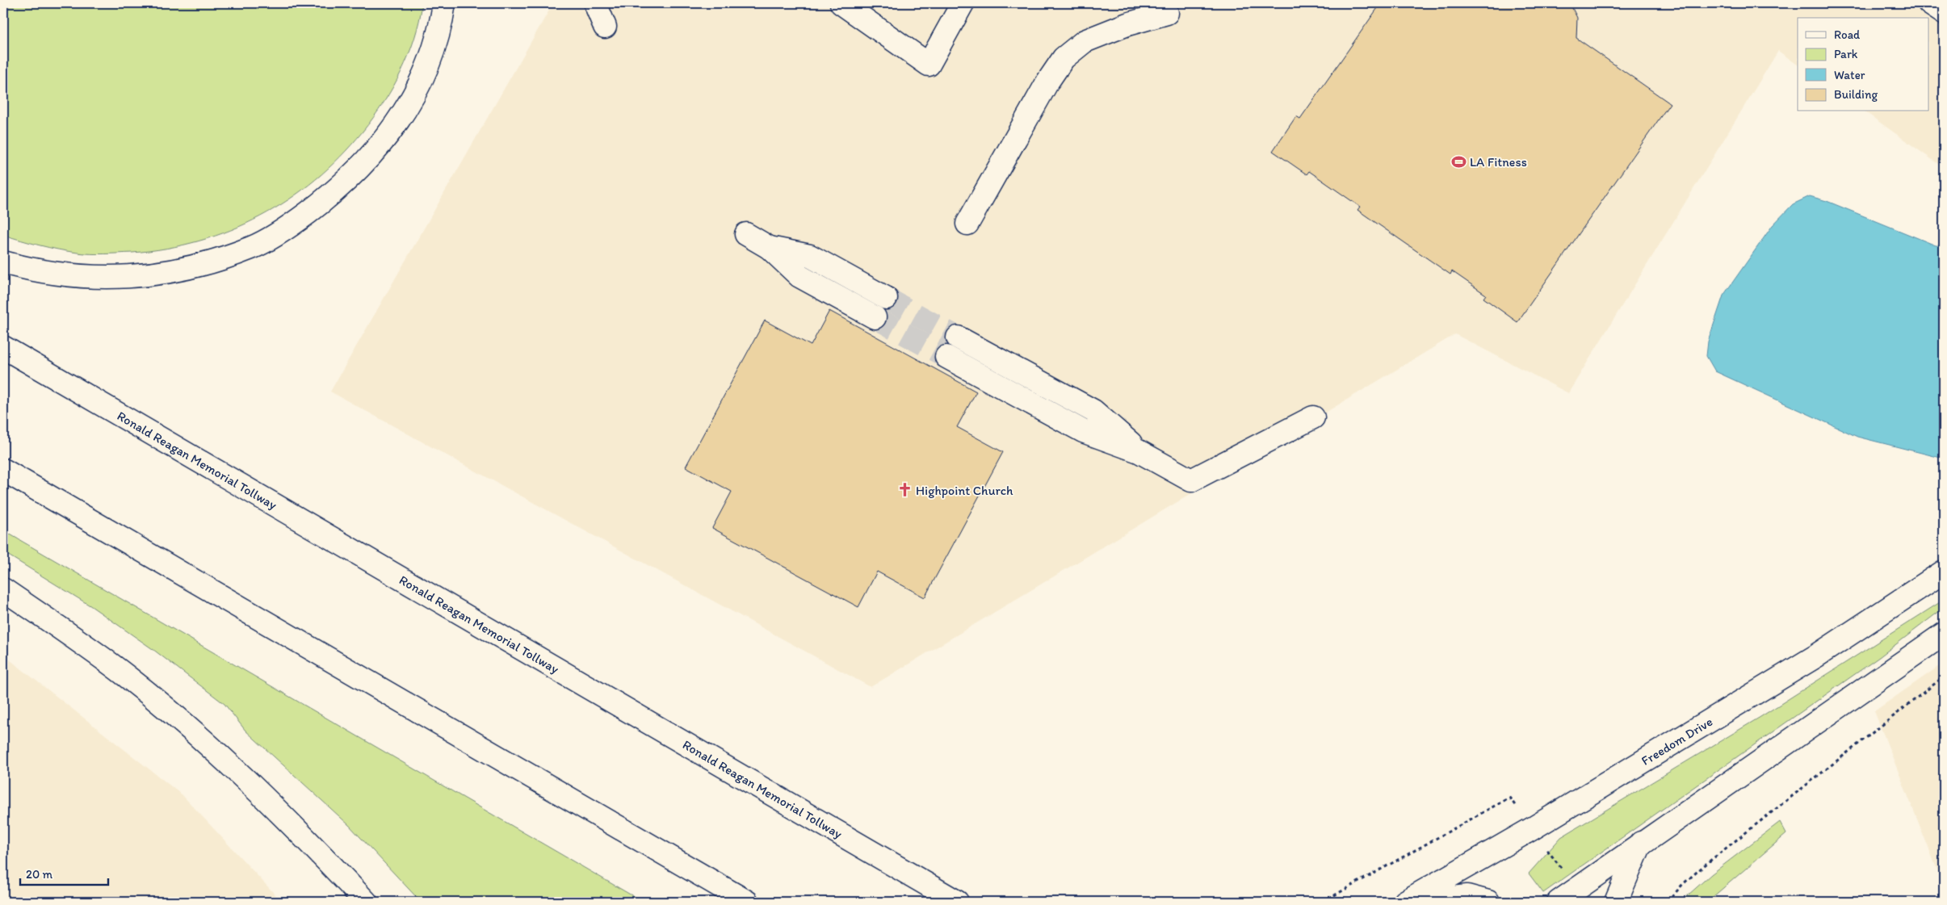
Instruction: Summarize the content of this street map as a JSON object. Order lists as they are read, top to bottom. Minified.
{"streets":{"main road":["Ronald Reagan Memorial Tollway","Freedom Drive"]},"places":{"sports":["LA Fitness"],"church":["Highpoint Church"]},"legend":["Road","Park","Water","Building"],"scale_bar":"20 m"}
